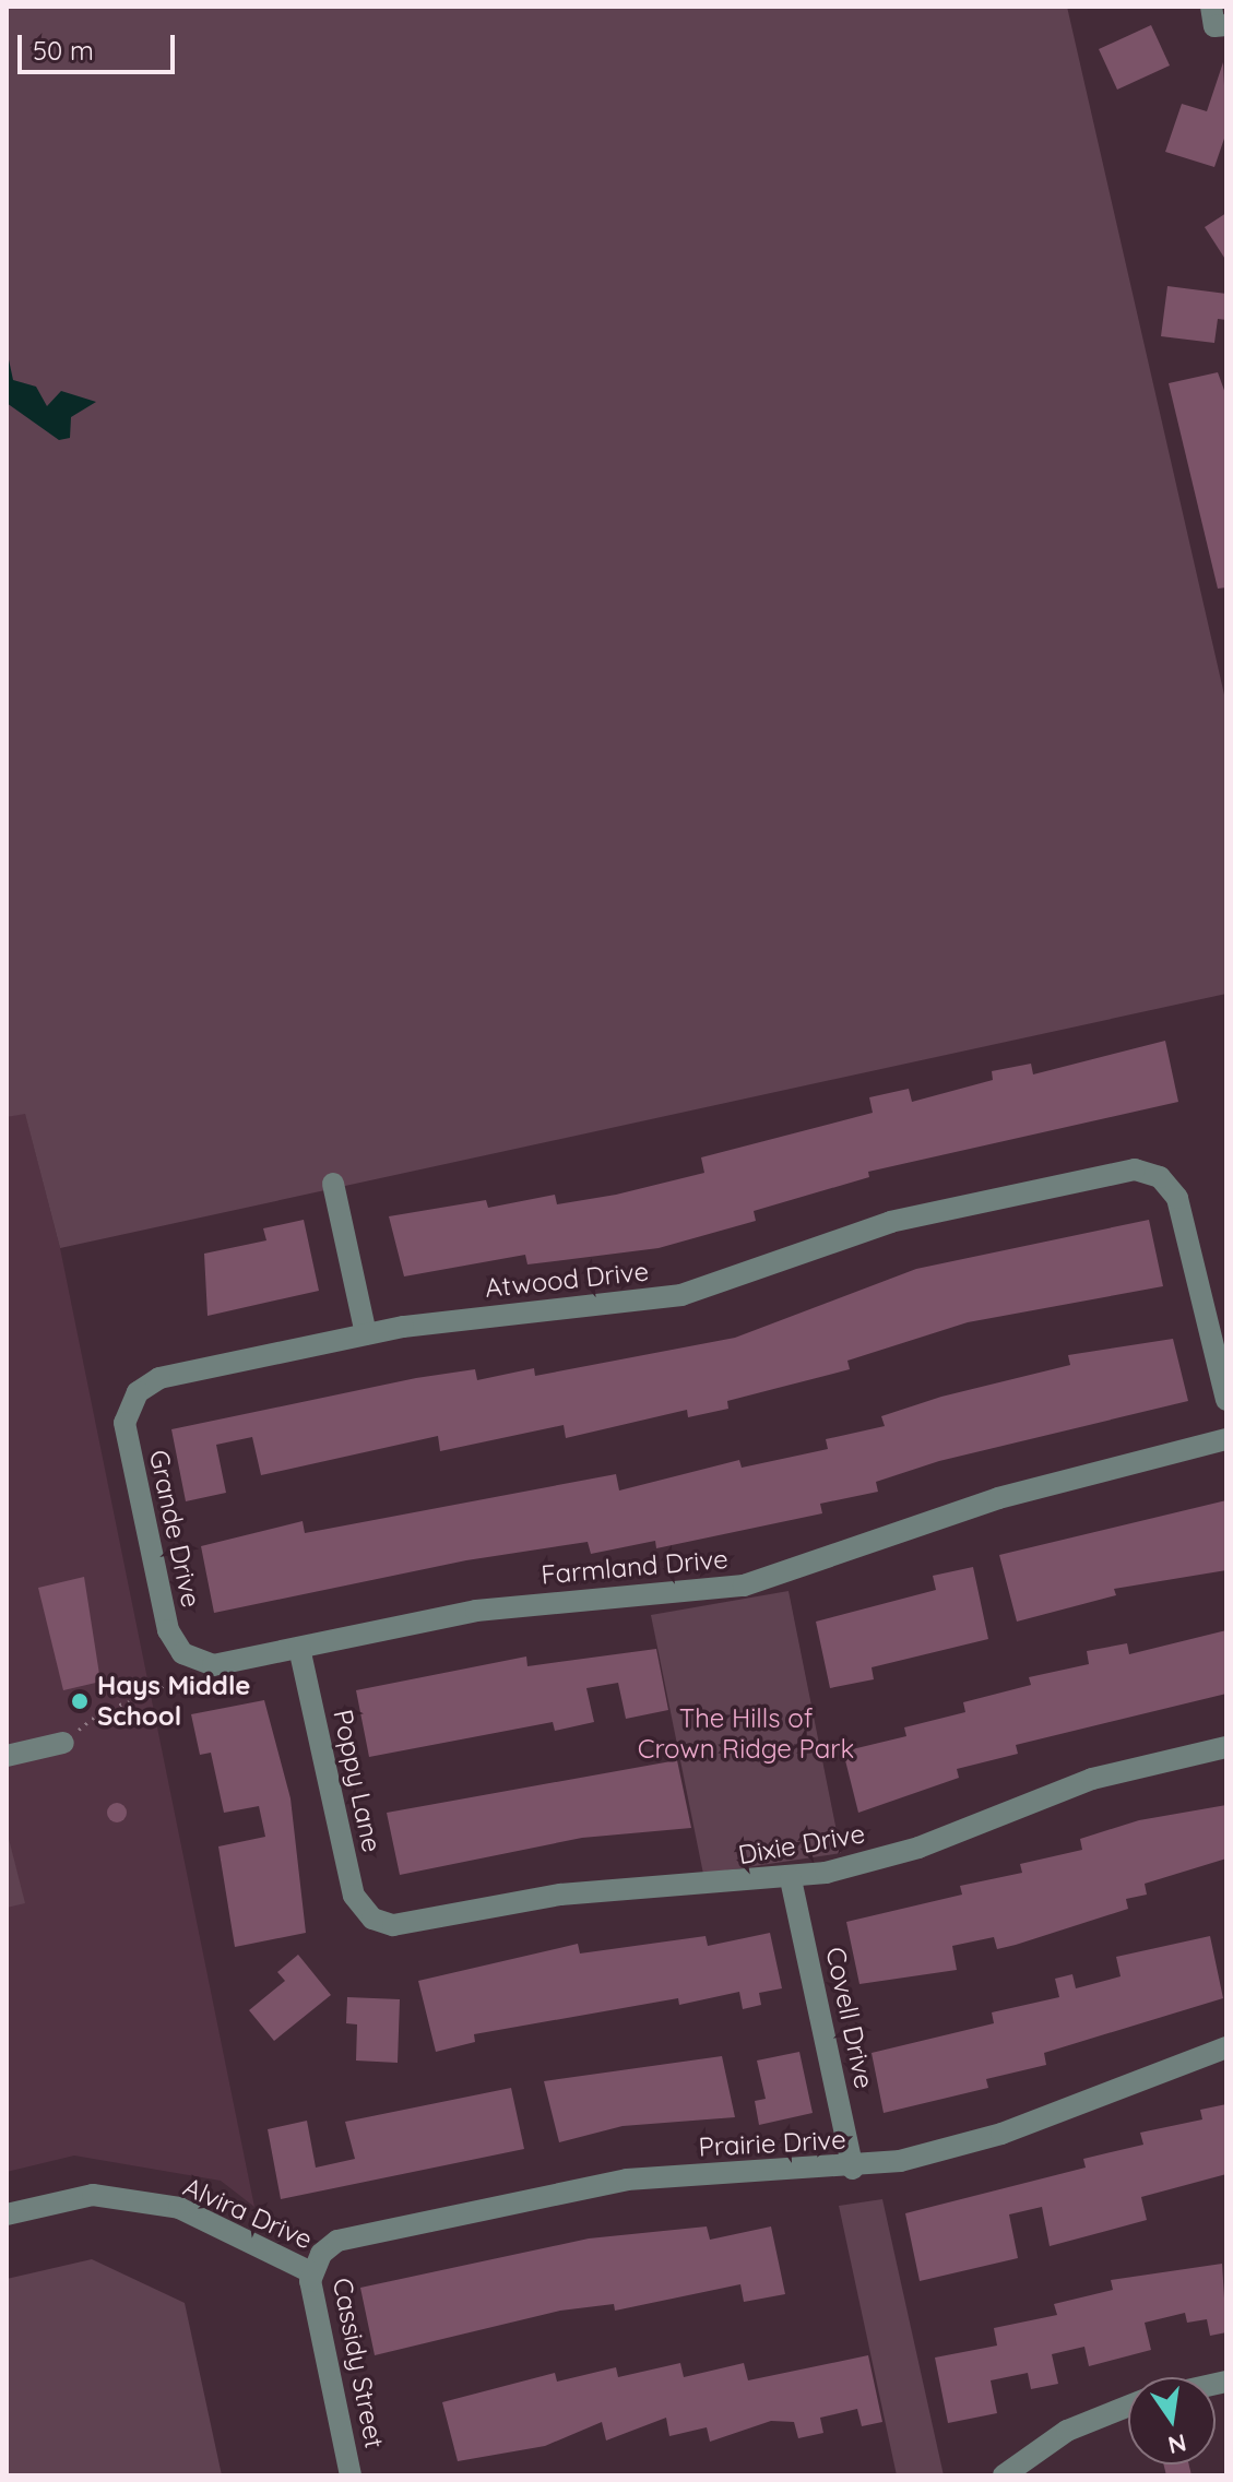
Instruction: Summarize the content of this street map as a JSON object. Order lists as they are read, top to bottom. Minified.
{"streets":{"street":["Atwood Drive","Grande Drive","Farmland Drive","Poppy Lane","Dixie Drive","Covell Drive","Prairie Drive","Alvira Drive","Cassidy Street"]},"crossings":[["Atwood Drive","Grande Drive"],["Grande Drive","Farmland Drive"],["Farmland Drive","Poppy Lane"],["Poppy Lane","Dixie Drive"],["Dixie Drive","Covell Drive"],["Covell Drive","Prairie Drive"],["Prairie Drive","Alvira Drive"],["Prairie Drive","Cassidy Street"],["Alvira Drive","Cassidy Street"]],"parks":["The Hills of Crown Ridge Park"],"places":["Hays Middle School"],"scale_bar":"50 m","north":"bottom"}
